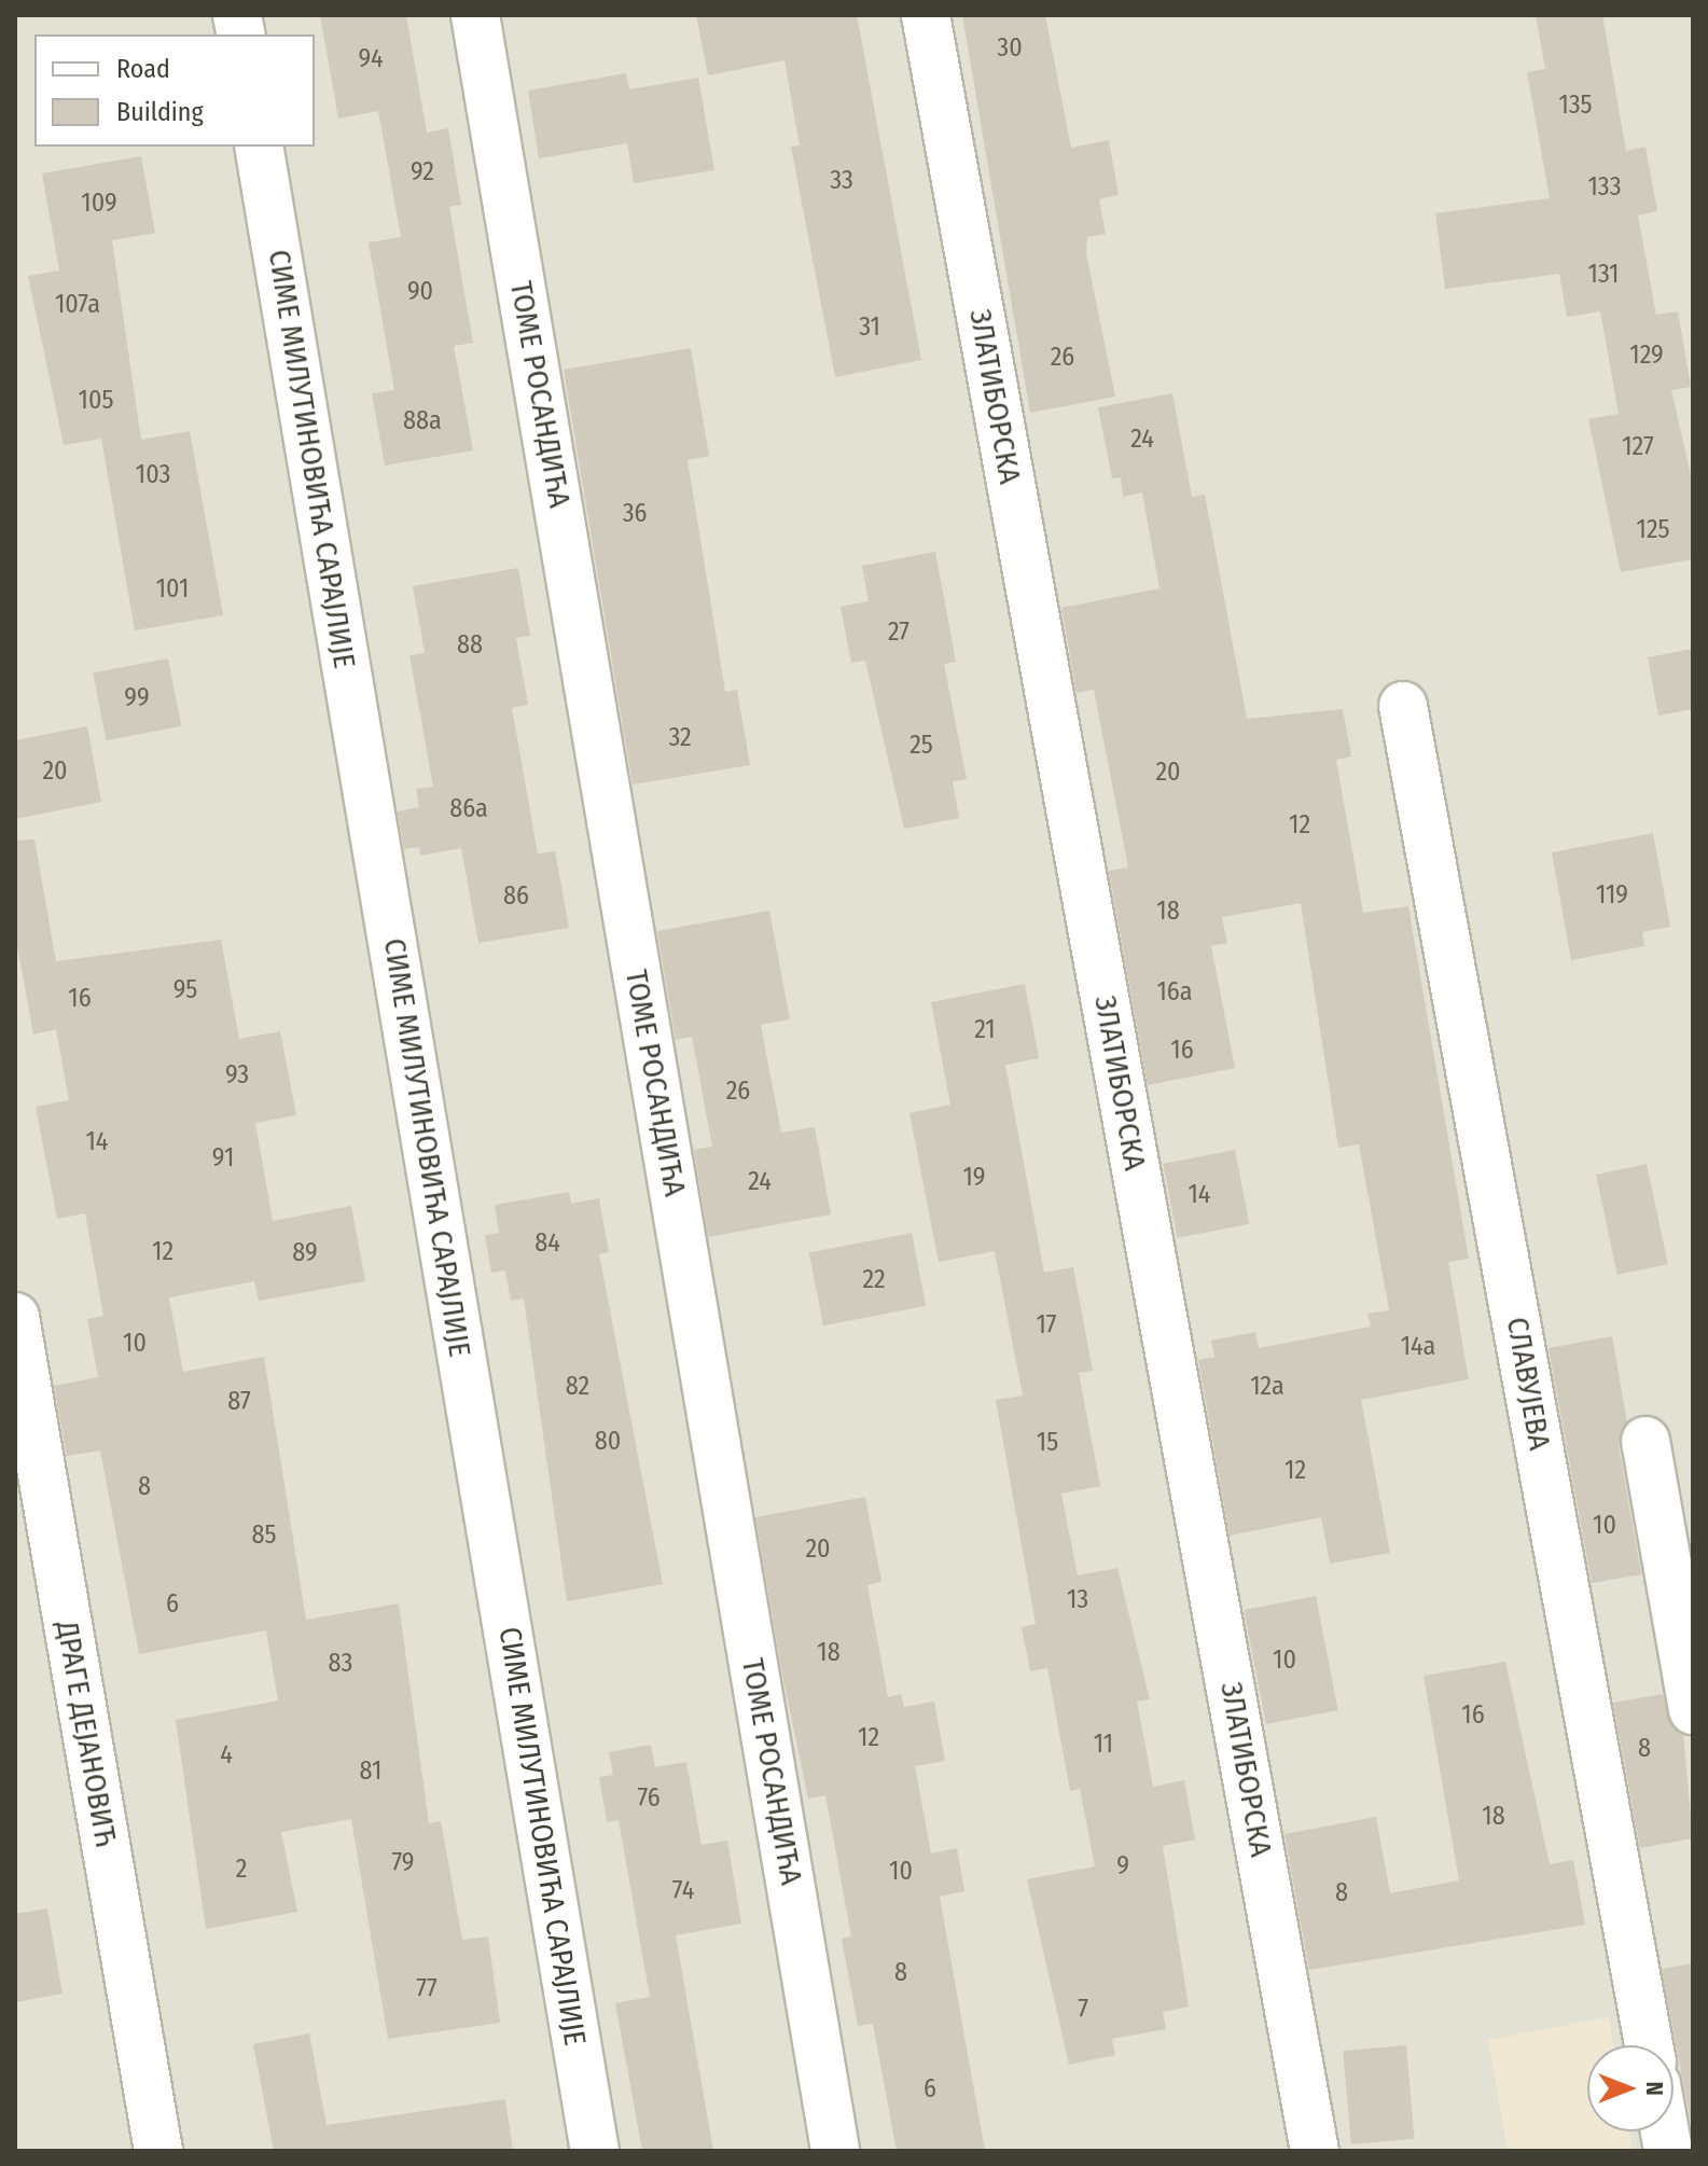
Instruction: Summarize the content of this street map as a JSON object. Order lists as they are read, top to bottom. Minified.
{"streets":{"street":["ТОМЕ РОСАНДИЋА","ЗЛАТИБОРСКА","СИМЕ МИЛУТИНОВИЋА САРАЈЛИЈЕ","СЛАВУЈЕВА","ДРАГЕ ДЕЈАНОВИЋ"]},"house_numbers":["30","94","135","92","33","133","109","131","90","107a","31","129","26","105","88a","24","127","103","36","125","101","27","88","99","32","25","20","20","86a","12","119","86","18","95","16a","16","21","16","93","26","14","91","19","24","14","84","12","89","22","17","10","14a","82","12a","87","80","15","12","8","10","85","20","13","6","18","10","83","16","12","11","8","4","81","76","18","79","9","2","10","74","8","8","77","7","6"],"legend":["Road","Building"],"north":"right"}
